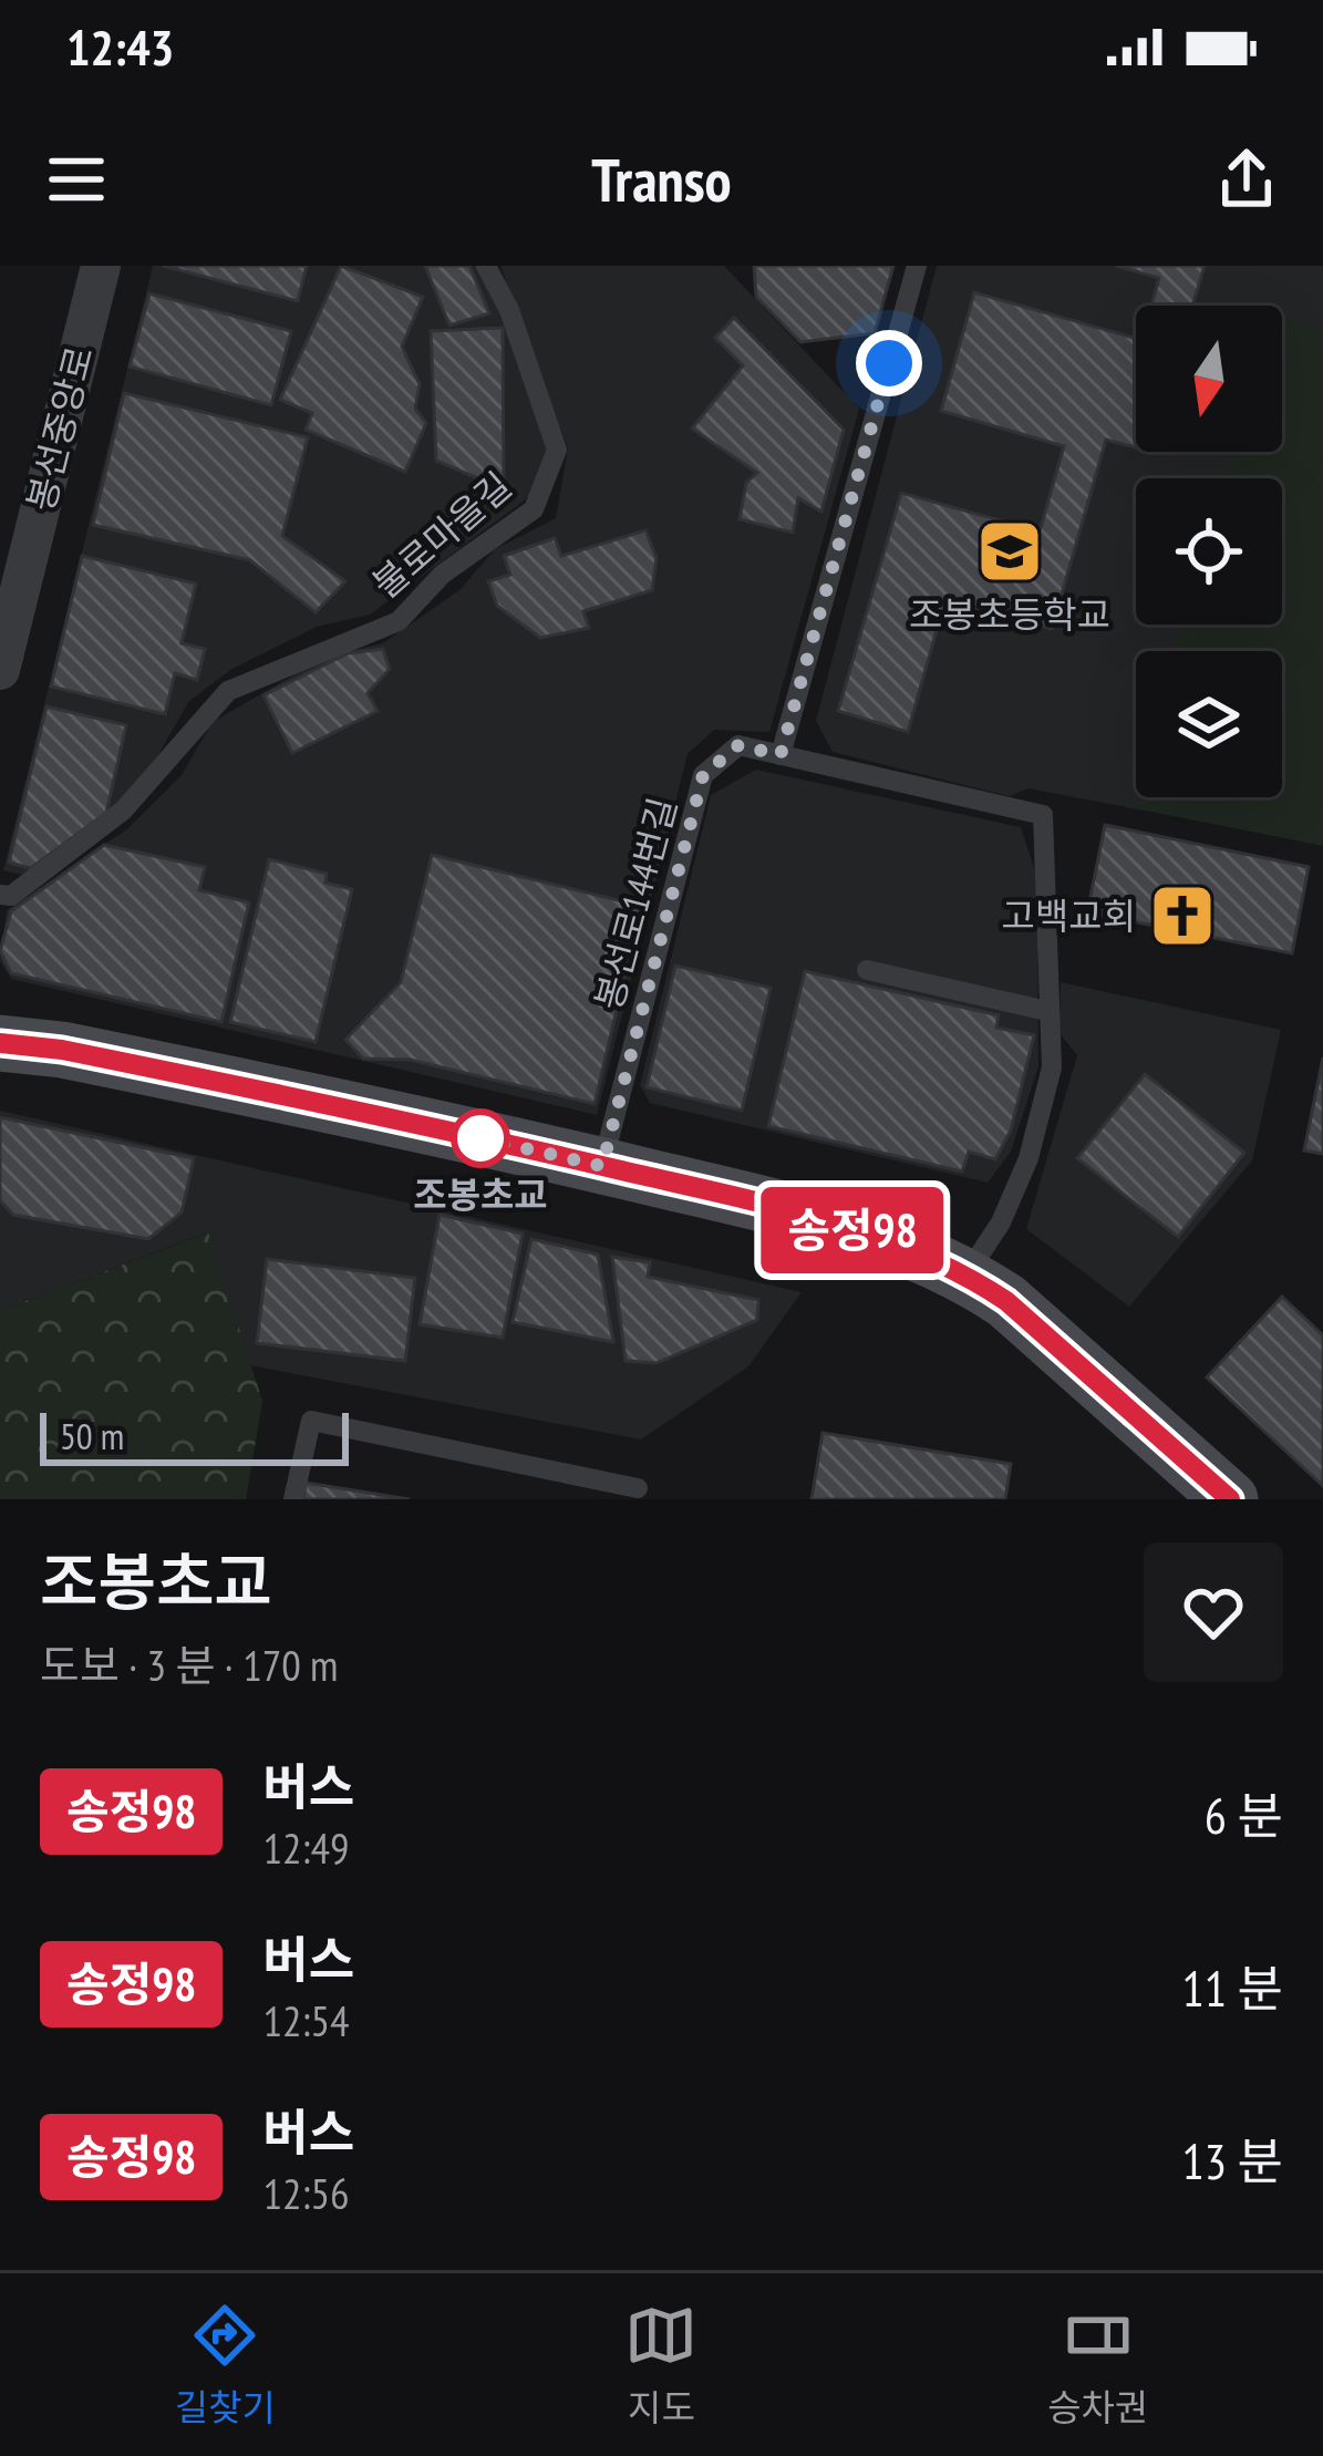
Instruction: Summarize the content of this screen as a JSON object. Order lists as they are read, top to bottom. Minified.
{"streets":{"street":["봉선중앙로"],"lane":["불로마을길","봉선로144번길"]},"places":{"school or university":["조봉초등학교"],"church":["고백교회"],"other":["조봉초교"]},"lines":["bus line 송정98"],"scale_bar":"50 m","north":"bottom","page":{"status":"12:43","header":"Transo","on_map":"송정98","scale":"50 m","heading":["조봉초교","도보 · 3 분 · 170 m"],"list":[{"mark":"송정98","name":"버스","note":"12:49","value":"6 분"},{"mark":"송정98","name":"버스","note":"12:54","value":"11 분"},{"mark":"송정98","name":"버스","note":"12:56","value":"13 분"}],"tabs":["길찾기","지도","승차권"]}}
